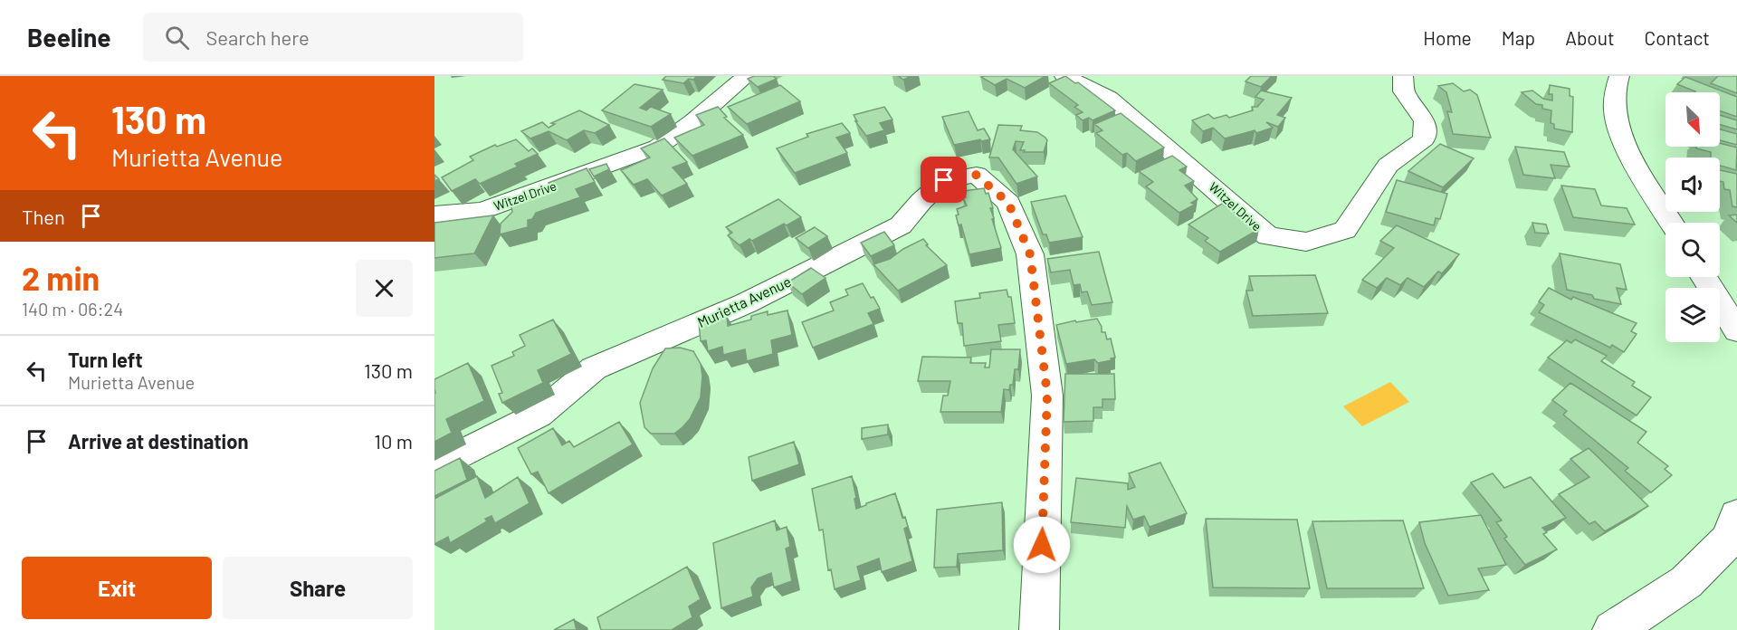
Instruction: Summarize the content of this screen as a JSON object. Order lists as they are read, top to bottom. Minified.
{"streets":{"street":["Witzel Drive","Murietta Avenue"]},"north":"bottom right","page":{"header":"Beeline","search":"Search here","nav":["Home","Map","About","Contact"],"turn":["130 m","Murietta Avenue"],"then":"Then","heading":["2 min","140 m · 06:24"],"list":[{"name":"Turn left","note":"Murietta Avenue","value":"130 m"},{"name":"Arrive at destination","value":"10 m"}],"buttons":["Exit","Share"]}}
